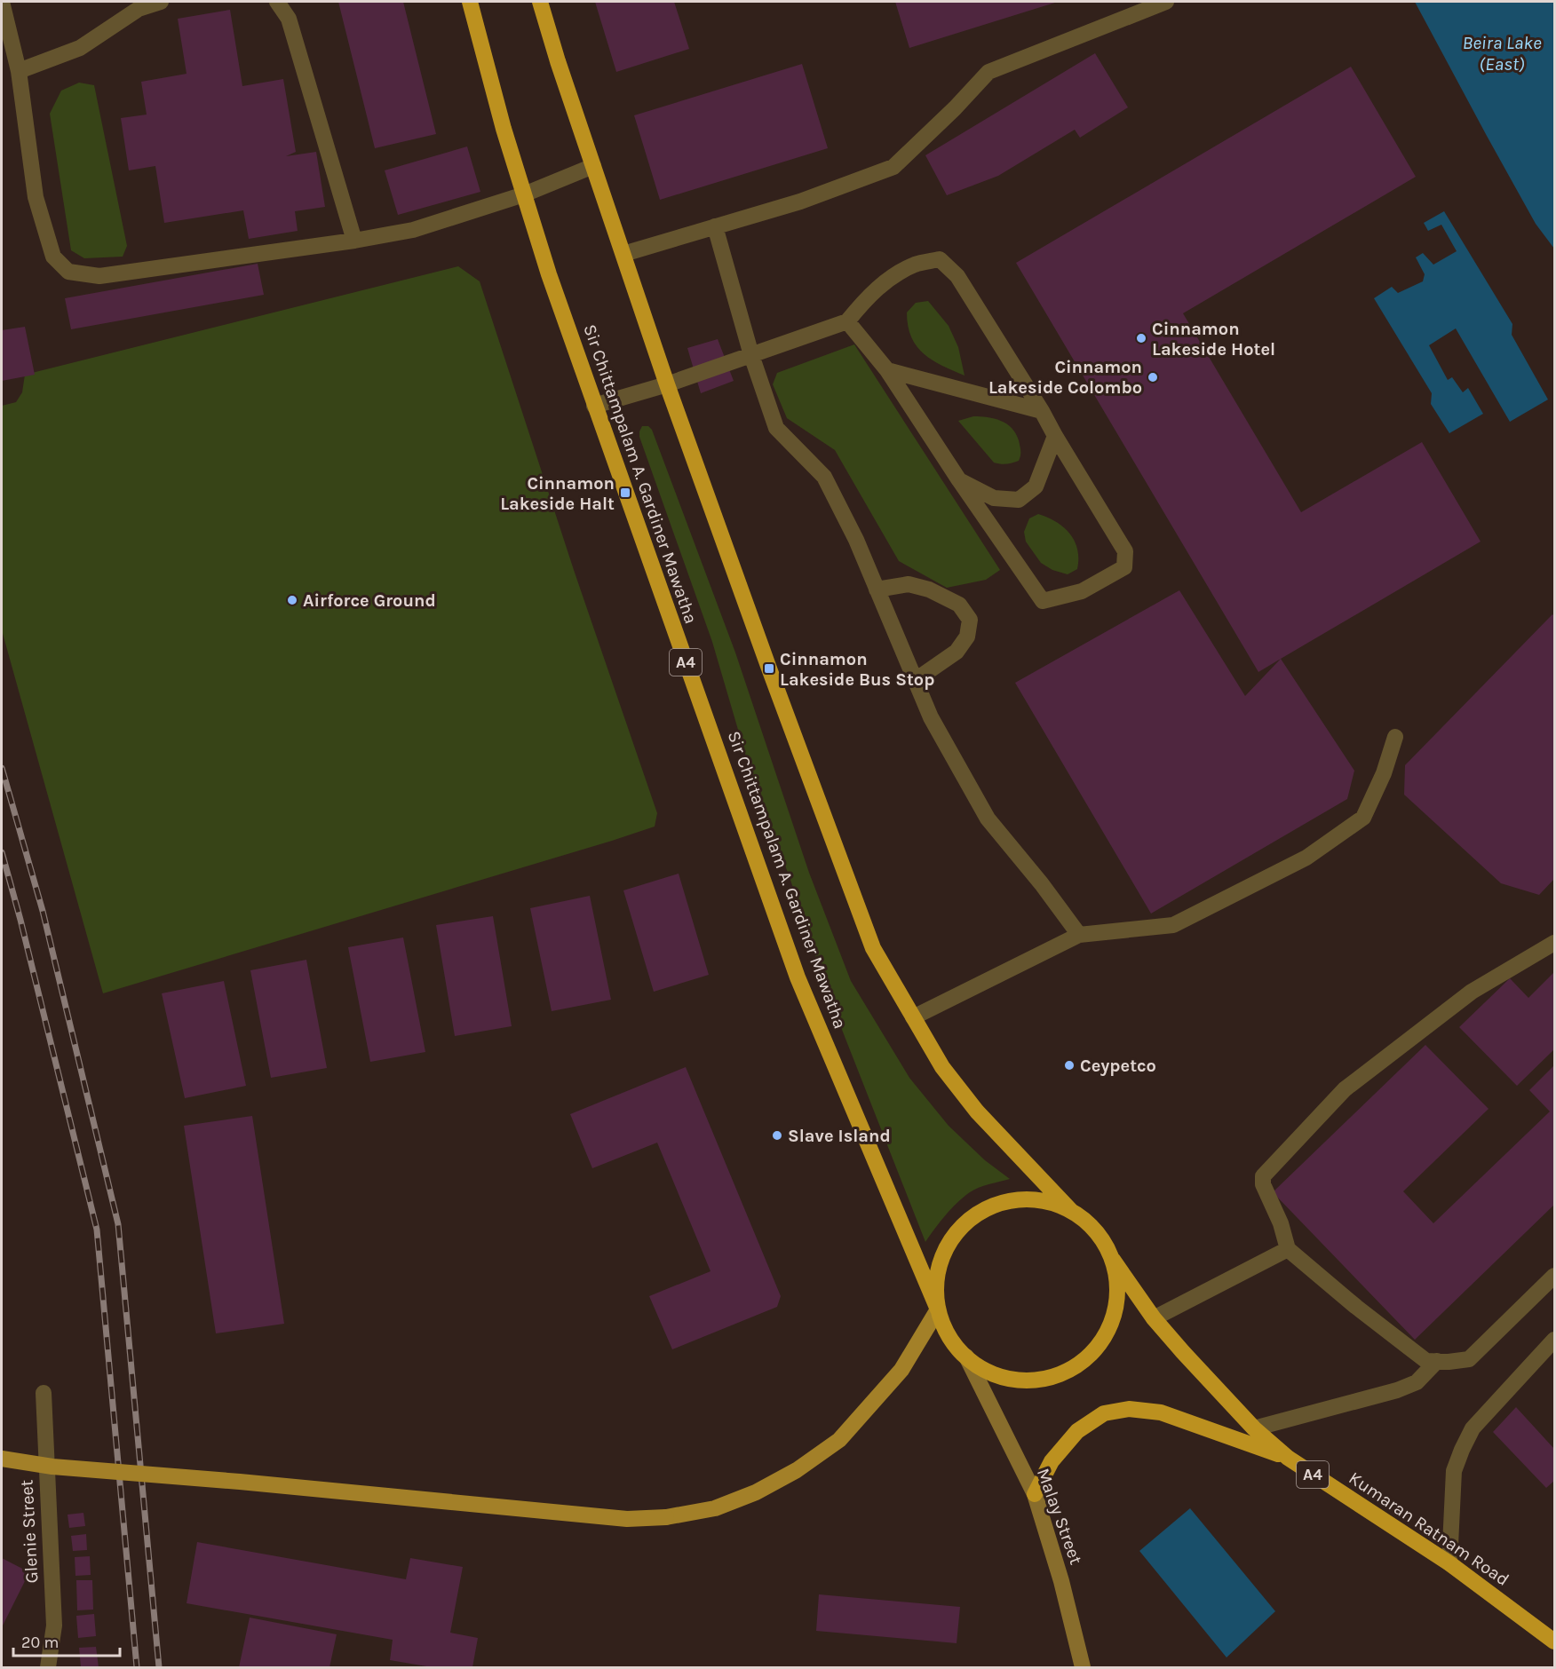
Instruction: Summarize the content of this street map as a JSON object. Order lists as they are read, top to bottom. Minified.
{"streets":{"highway":["Sir Chittampalam A. Gardiner Mawatha","A4","Kumaran Ratnam Road"],"street":["Malay Street","Glenie Street"]},"crossings":[["Sir Chittampalam A. Gardiner Mawatha","Malay Street"],["Sir Chittampalam A. Gardiner Mawatha","Kumaran Ratnam Road"],["Malay Street","Kumaran Ratnam Road"]],"water":["Beira Lake (East)"],"places":{"other":["Cinnamon Lakeside Hotel","Cinnamon Lakeside Colombo","Airforce Ground","Ceypetco","Slave Island"],"transit":["Cinnamon Lakeside Halt","Cinnamon Lakeside Bus Stop"]},"scale_bar":"20 m"}
